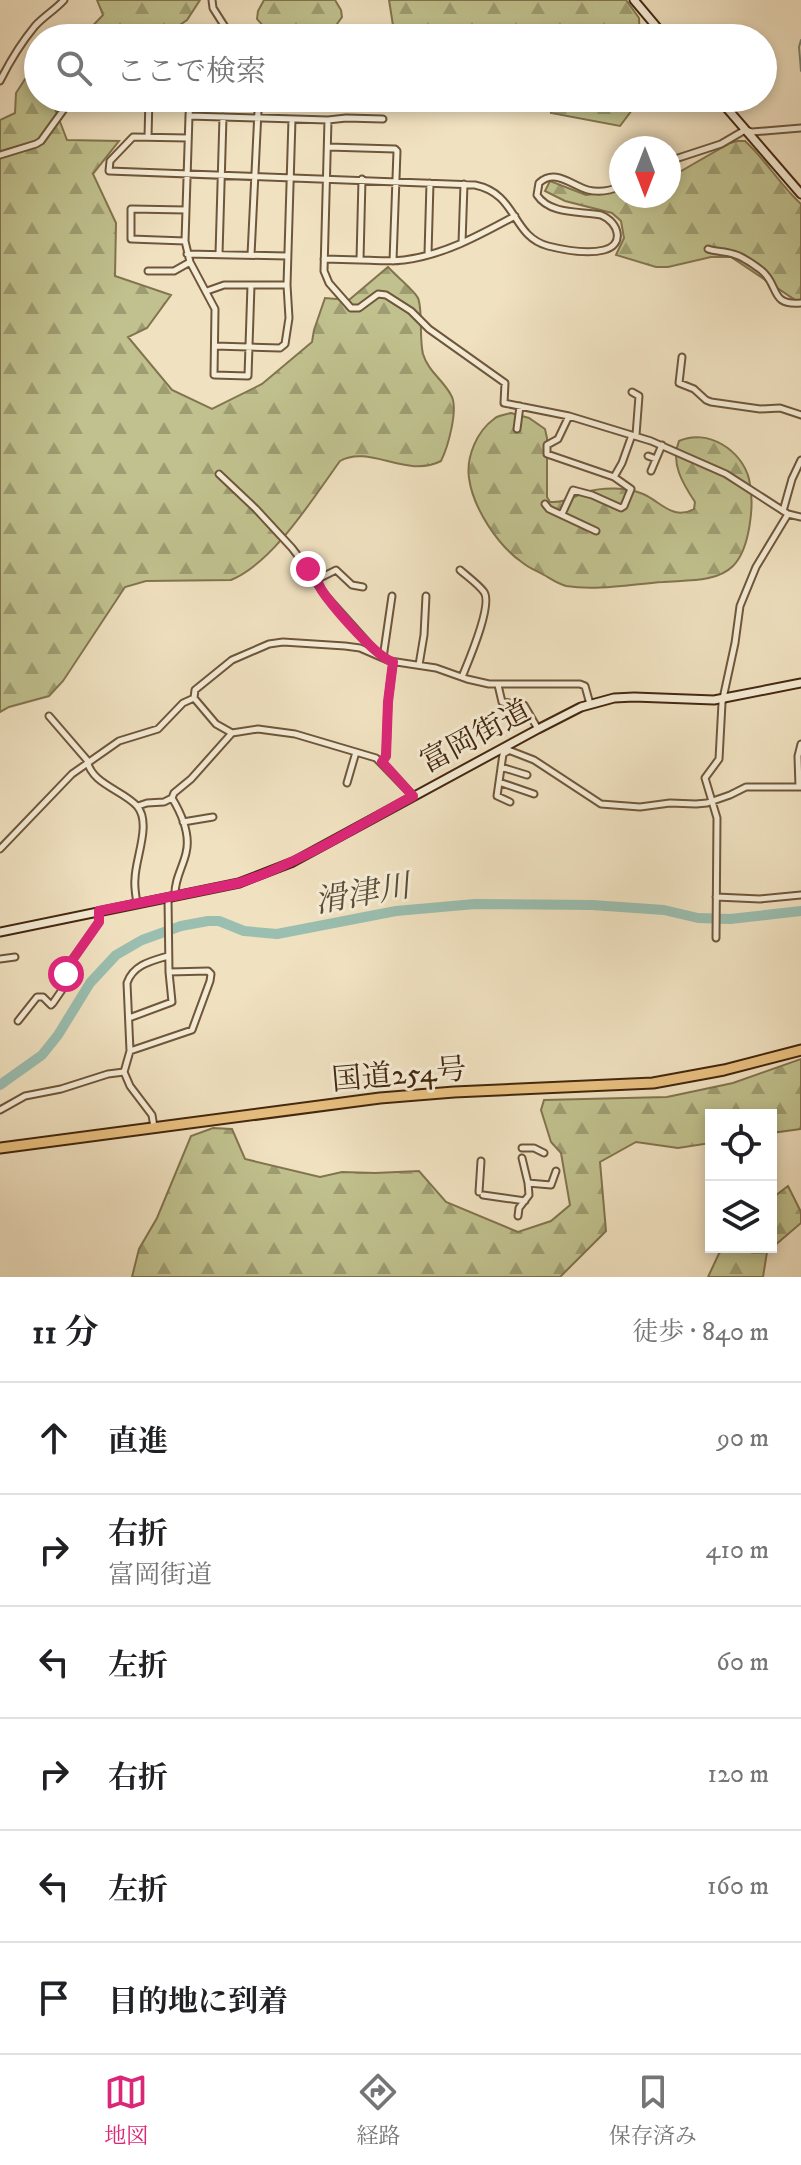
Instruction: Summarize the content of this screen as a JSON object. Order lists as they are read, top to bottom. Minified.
{"streets":{"highway":["国道254号"],"street":["富岡街道"]},"water":["滑津川"],"north":"bottom","page":{"search":"ここで検索","heading":["11 分","徒歩 · 840 m"],"list":[["直進","90 m"],["右折","富岡街道","410 m"],["左折","60 m"],["右折","120 m"],["左折","160 m"],"目的地に到着"],"nav":["地図","経路","保存済み"]}}
